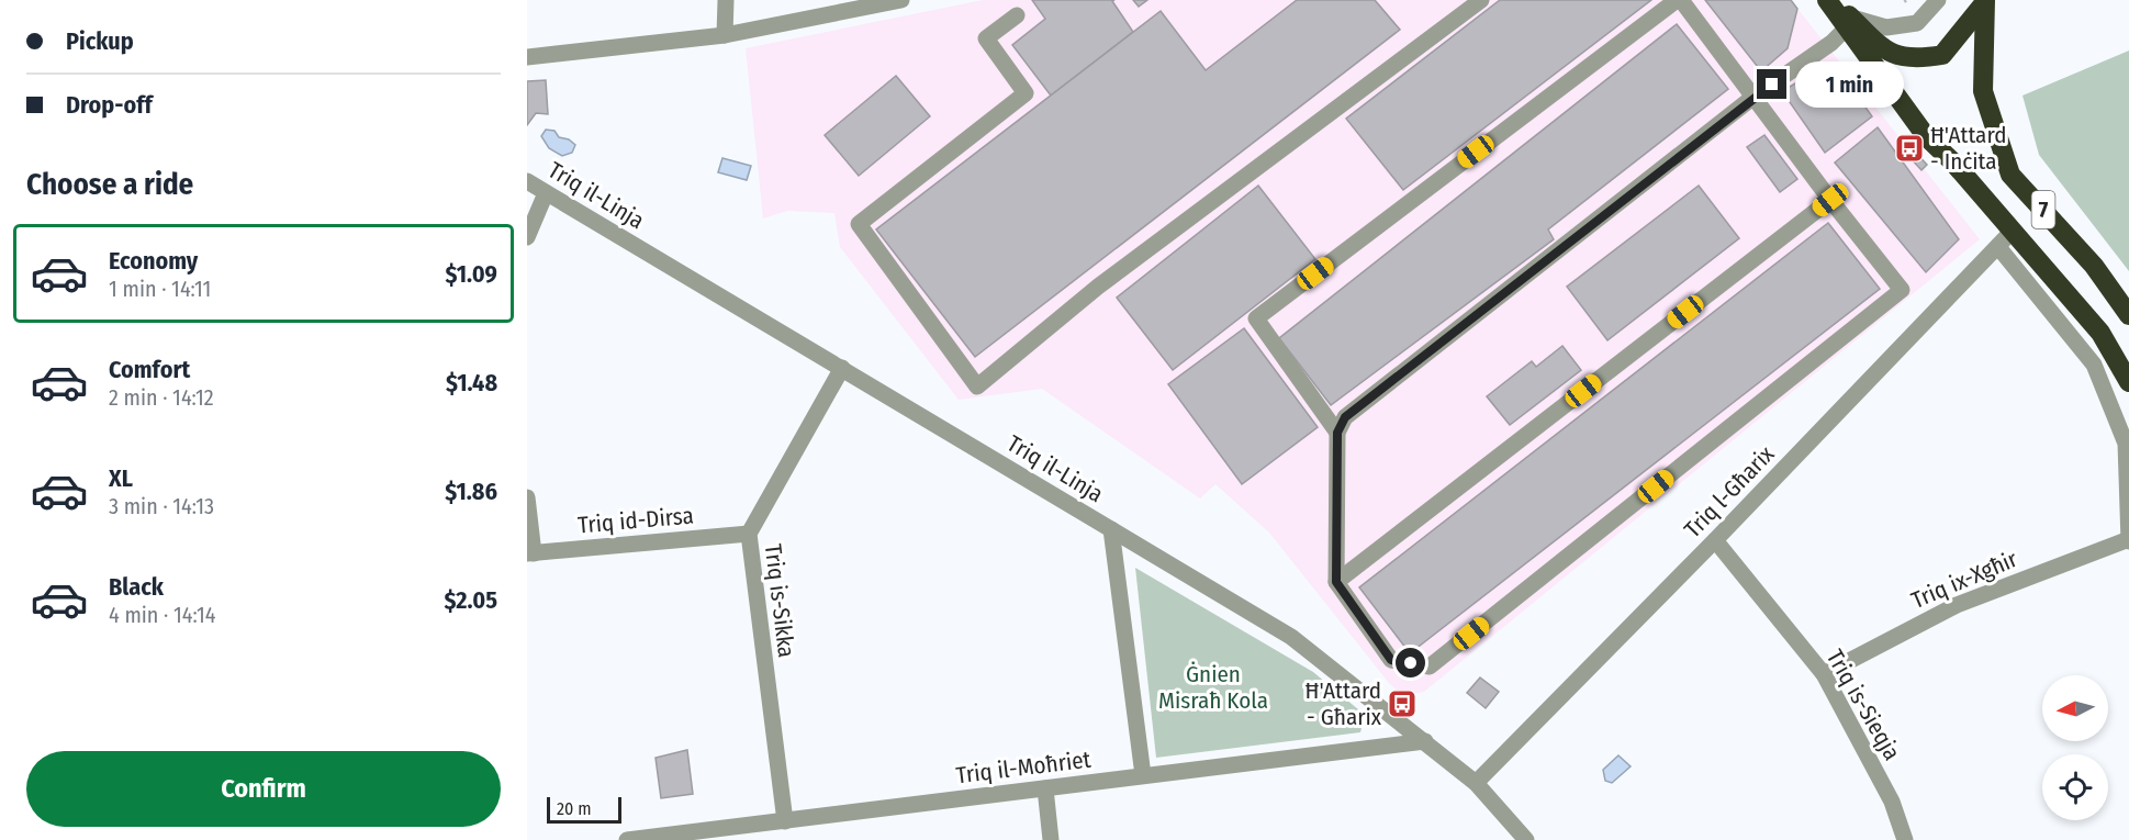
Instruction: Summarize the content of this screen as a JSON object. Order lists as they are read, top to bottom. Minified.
{"streets":{"highway":["7"],"street":["Triq il-Linja","Triq l-Għarix","Triq id-Dirsa","Triq ix-Xgħir","Triq is-Sikka","Triq is-Sieqja","Triq il-Moħriet"]},"crossings":[["Triq il-Linja","Triq l-Għarix"],["Triq il-Linja","Triq is-Sikka"],["Triq il-Linja","Triq il-Moħriet"],["7","Triq l-Għarix"],["Triq l-Għarix","Triq is-Sieqja"],["Triq id-Dirsa","Triq is-Sikka"],["Triq ix-Xgħir","Triq is-Sieqja"],["Triq is-Sikka","Triq il-Moħriet"]],"parks":["Ġnien Misraħ Kola"],"places":{"bus stop":["Ħ'Attard - Inċita","Ħ'Attard - Għarix"]},"scale_bar":"20 m","north":"left","page":{"banner":["Pickup","Drop-off"],"bubble":"1 min","heading":"Choose a ride","list":[{"name":"Economy","note":"1 min · 14:11","value":"$1.09"},{"name":"Comfort","note":"2 min · 14:12","value":"$1.48"},{"name":"XL","note":"3 min · 14:13","value":"$1.86"},{"name":"Black","note":"4 min · 14:14","value":"$2.05"}],"buttons":"Confirm","scale":"20 m"}}
